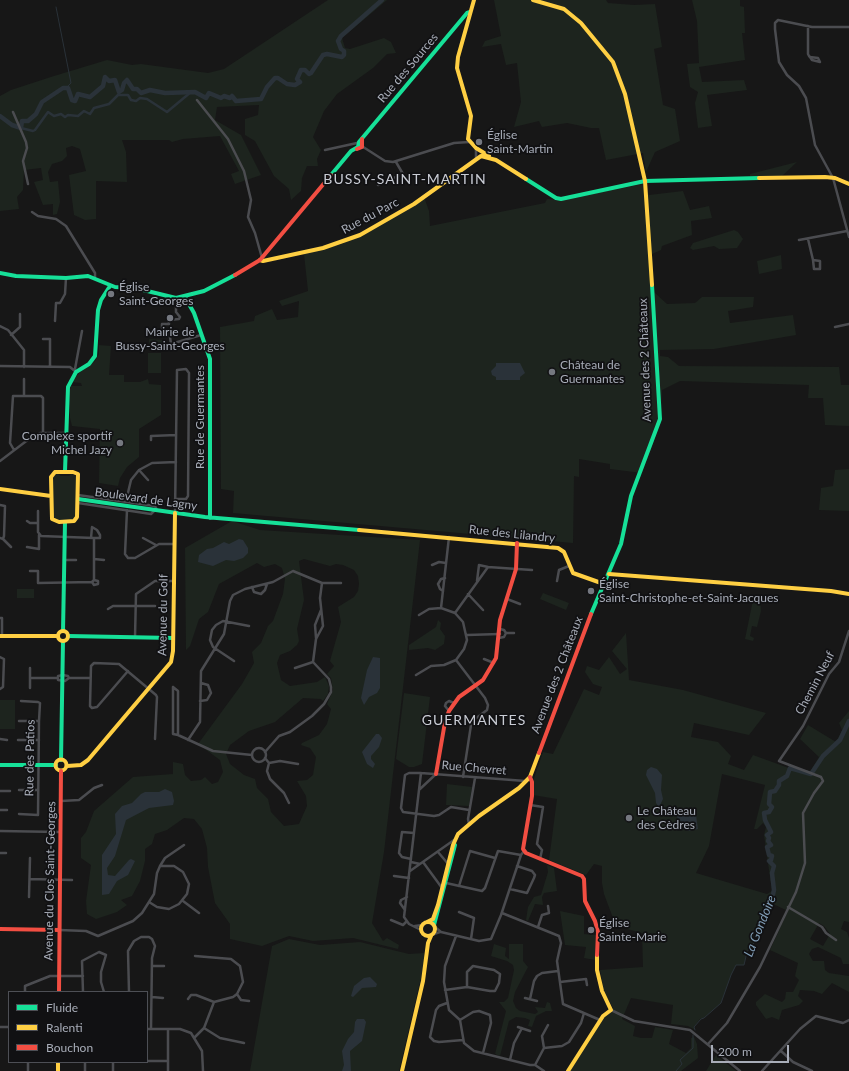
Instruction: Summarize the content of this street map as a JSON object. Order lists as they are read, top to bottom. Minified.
{"streets":{"street":["Rue des Sources","Rue du Parc","Avenue des 2 Châteaux","Rue de Guermantes","Boulevard de Lagny","Rue des Lilandry","Avenue du Golf","Chemin Neuf","Rue des Patios","Rue Chevret","Avenue du Clos Saint-Georges"]},"crossings":[["Rue des Sources","Rue du Parc"],["Avenue des 2 Châteaux","Rue des Lilandry"],["Avenue des 2 Châteaux","Rue Chevret"],["Rue de Guermantes","Boulevard de Lagny"],["Boulevard de Lagny","Rue des Lilandry"],["Boulevard de Lagny","Avenue du Golf"],["Avenue du Golf","Avenue du Clos Saint-Georges"]],"districts":["BUSSY-SAINT-MARTIN","GUERMANTES"],"water":["La Gondoire"],"places":["Église Saint-Martin","Église Saint-Georges","Mairie de Bussy-Saint-Georges","Château de Guermantes","Complexe sportif Michel Jazy","Église Saint-Christophe-et-Saint-Jacques","Le Château des Cèdres","Église Sainte-Marie"],"legend":["Fluide","Ralenti","Bouchon"],"scale_bar":"200 m"}
